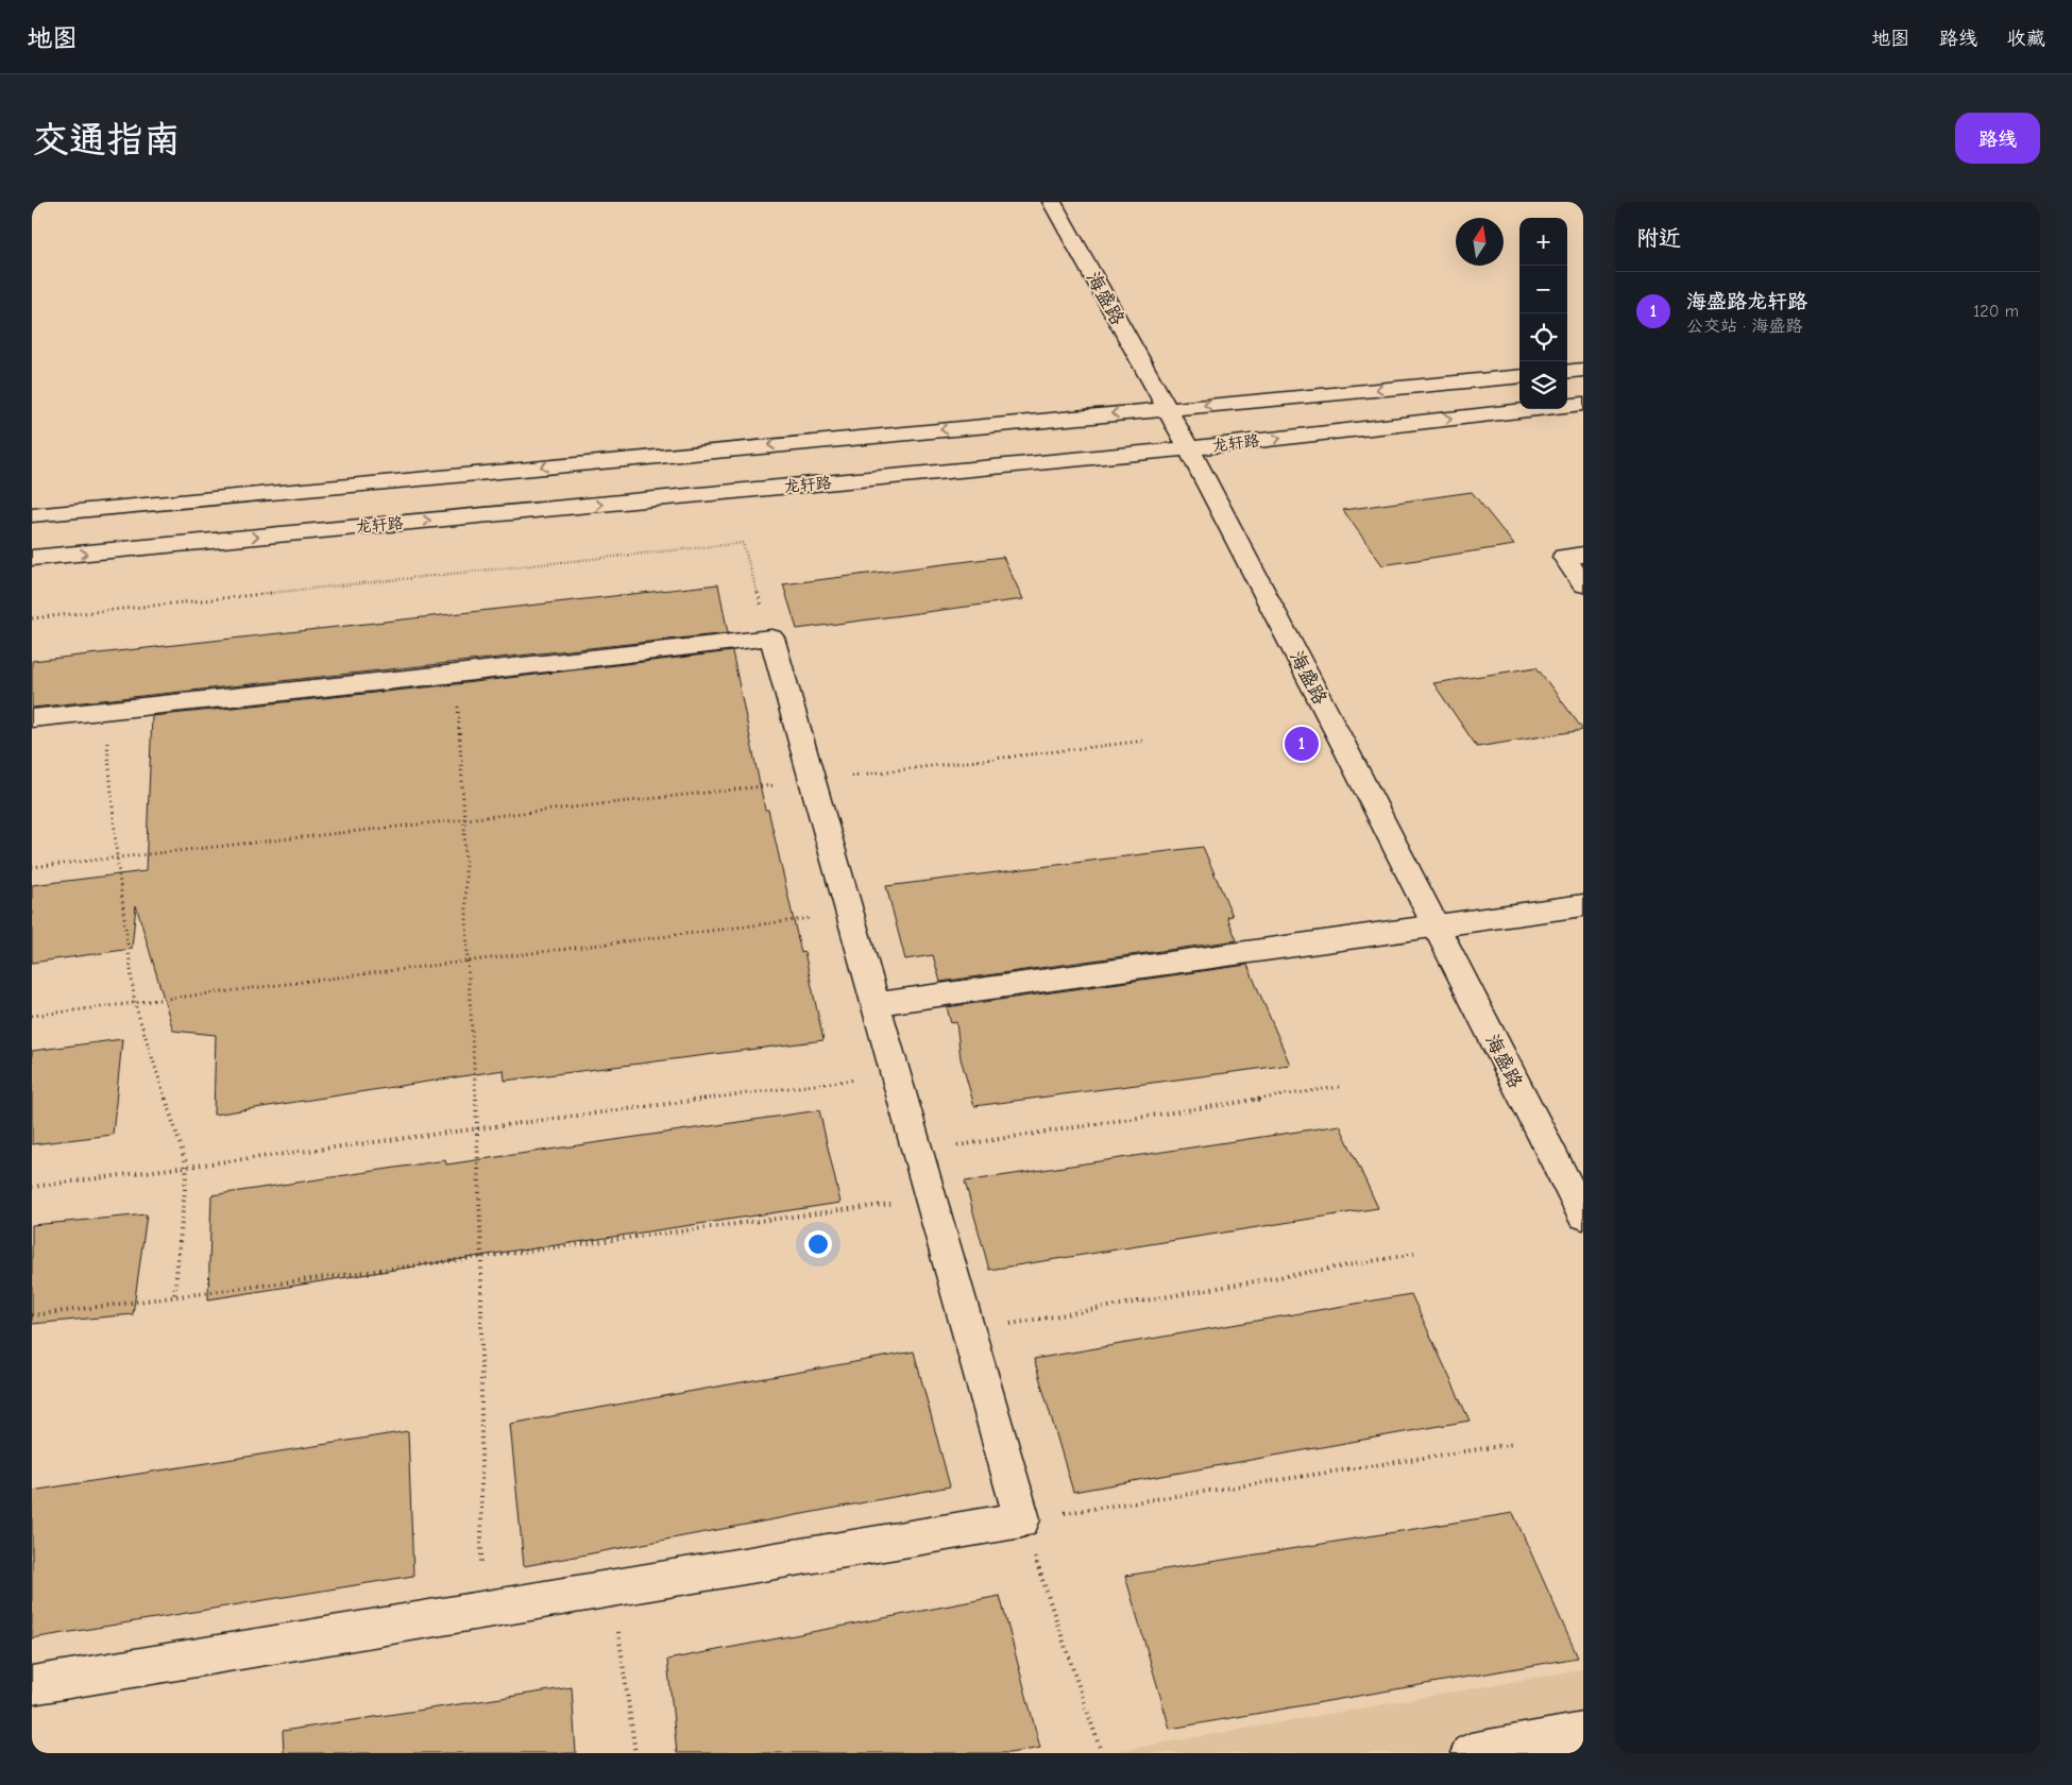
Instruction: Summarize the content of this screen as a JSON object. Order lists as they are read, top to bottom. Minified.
{"streets":{"street":["海盛路","龙轩路"]},"crossings":[["海盛路","龙轩路"]],"north":"top","page":{"header":"地图","nav":["地图","路线","收藏"],"buttons":"路线","title":"交通指南","heading":"附近","map_buttons":["+","−"],"list":[{"mark":"1","name":"海盛路龙轩路","note":"公交站 · 海盛路","value":"120 m"}],"pins":"1"}}
